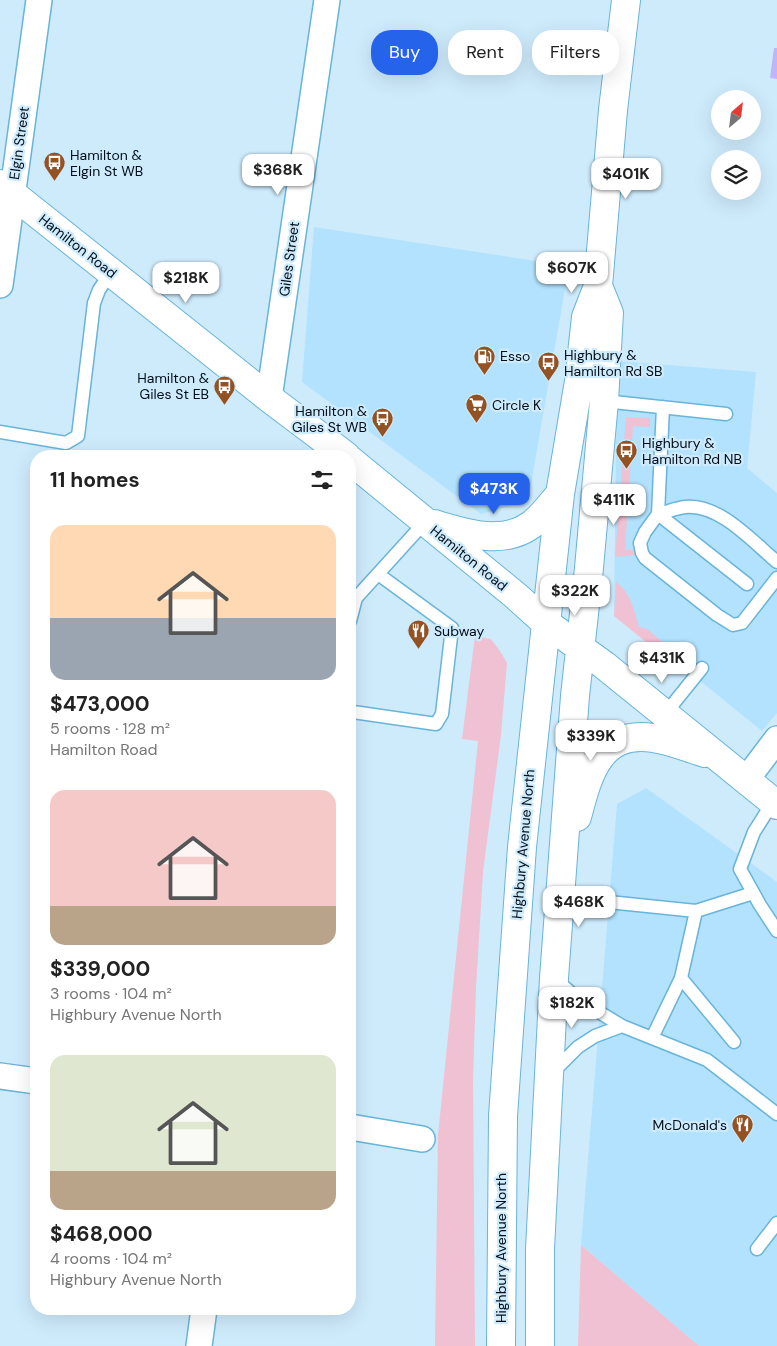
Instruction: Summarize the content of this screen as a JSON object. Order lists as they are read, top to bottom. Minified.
{"streets":{"main road":["Hamilton Road","Highbury Avenue North"],"street":["Elgin Street","Giles Street"]},"crossings":[["Elgin Street","Hamilton Road"],["Hamilton Road","Giles Street"],["Hamilton Road","Highbury Avenue North"]],"places":{"bus stop":["Hamilton & Elgin St WB","Highbury & Hamilton Rd SB","Hamilton & Giles St EB","Hamilton & Giles St WB","Highbury & Hamilton Rd NB"],"fuel station":["Esso"],"supermarket":["Circle K"],"restaurant":["Subway","McDonald's"]},"north":"top right","page":{"chip":["Buy","Rent","Filters"],"price":["$368K","$401K","$607K","$218K","$473K","$411K","$322K","$431K","$339K","$468K","$182K"],"heading":"11 homes","list":[{"name":"$473,000","note":"5 rooms · 128 m² · Hamilton Road"},{"name":"$339,000","note":"3 rooms · 104 m² · Highbury Avenue North"},{"name":"$468,000","note":"4 rooms · 104 m² · Highbury Avenue North"}]}}
